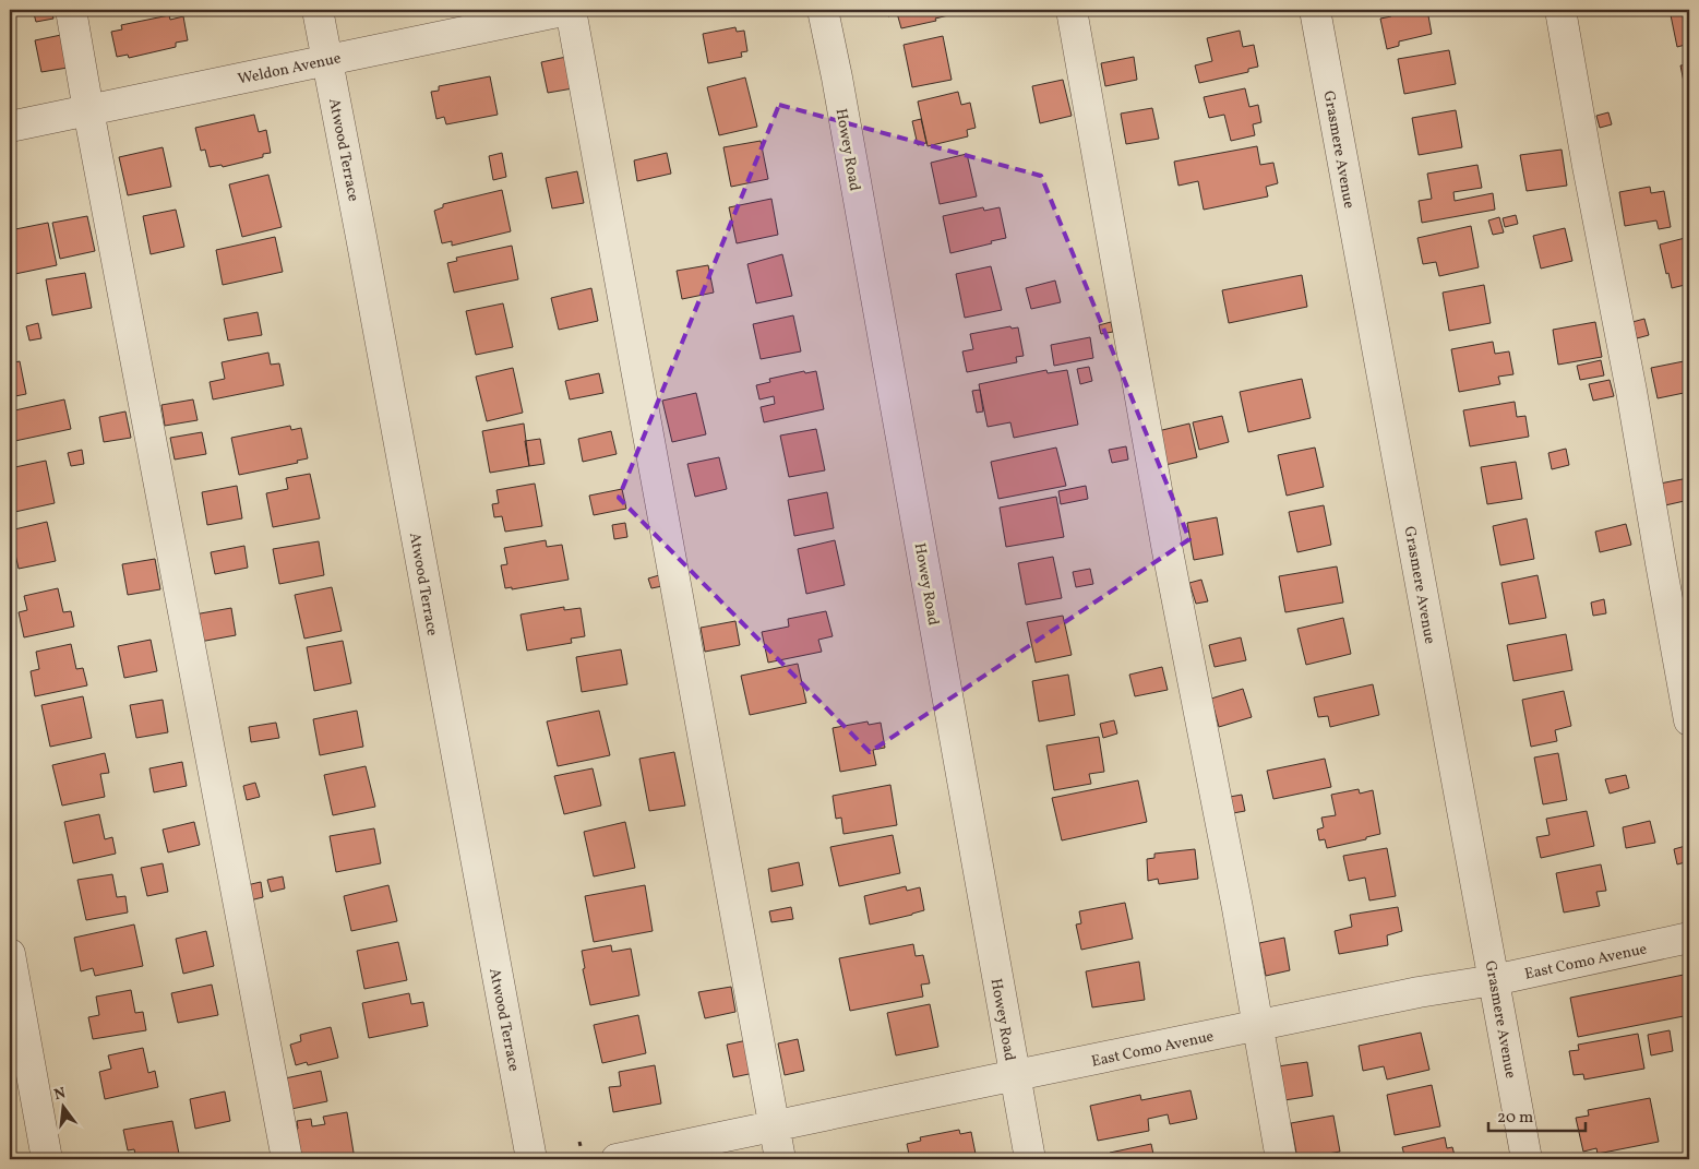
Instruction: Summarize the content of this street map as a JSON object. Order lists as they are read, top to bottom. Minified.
{"streets":{"street":["Weldon Avenue","Atwood Terrace","Howey Road","Grasmere Avenue","East Como Avenue"]},"crossings":[["Weldon Avenue","Atwood Terrace"],["Howey Road","East Como Avenue"],["Grasmere Avenue","East Como Avenue"]],"scale_bar":"20 m","north":"top"}
